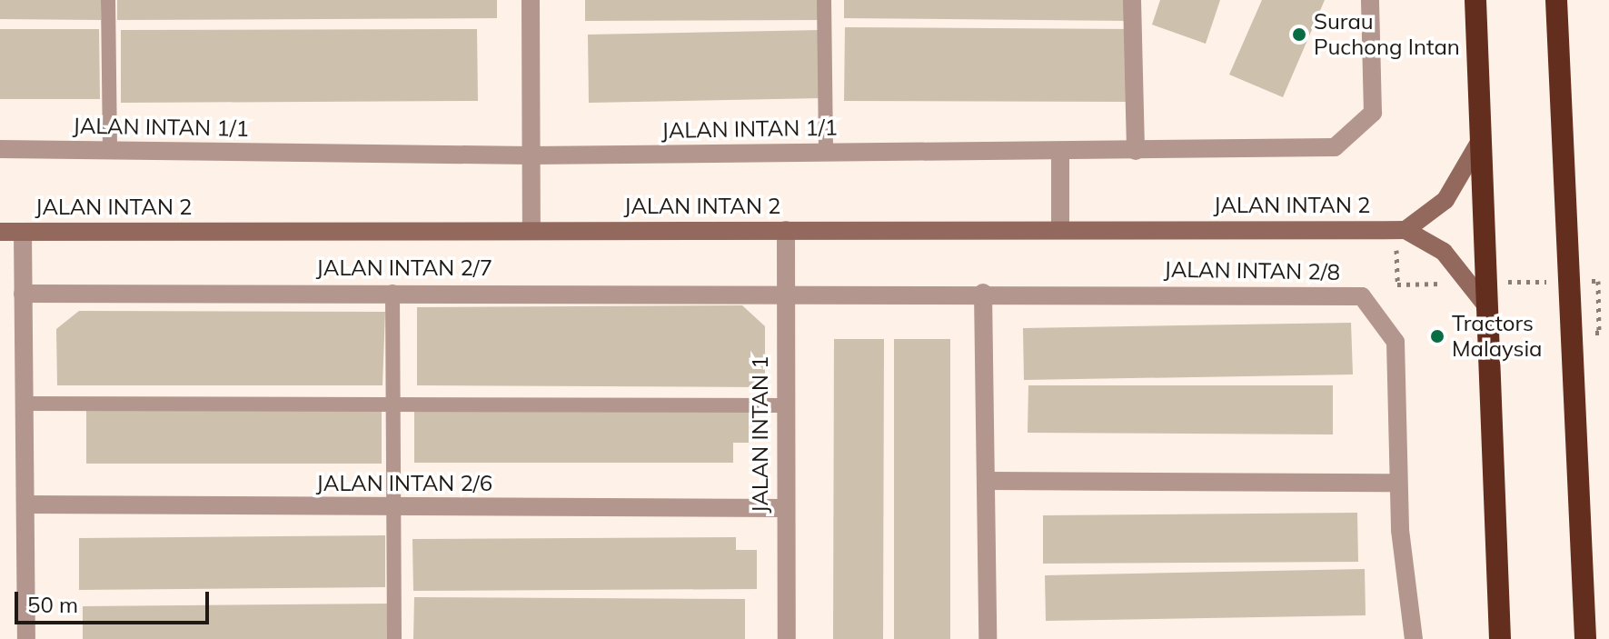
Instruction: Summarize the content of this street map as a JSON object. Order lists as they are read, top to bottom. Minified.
{"streets":{"street":["JALAN INTAN 1/1","JALAN INTAN 2","JALAN INTAN 2/7","JALAN INTAN 2/8","JALAN INTAN 1","JALAN INTAN 2/6"]},"crossings":[["JALAN INTAN 2","JALAN INTAN 1"],["JALAN INTAN 2/7","JALAN INTAN 2/8"],["JALAN INTAN 2/7","JALAN INTAN 1"],["JALAN INTAN 2/8","JALAN INTAN 1"],["JALAN INTAN 1","JALAN INTAN 2/6"]],"places":["Surau Puchong Intan","Tractors Malaysia"],"scale_bar":"50 m"}
